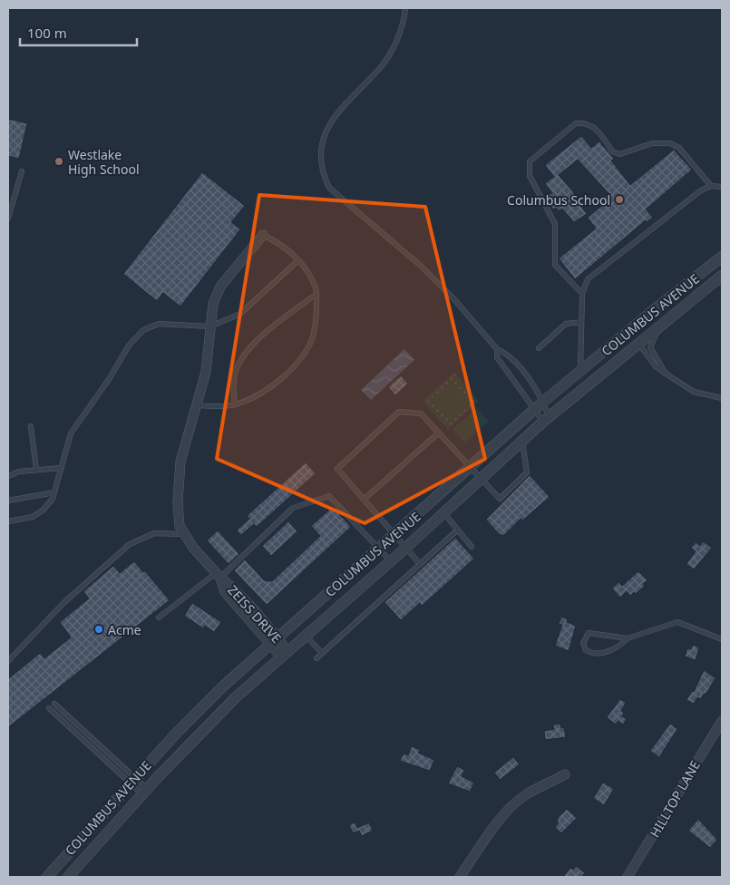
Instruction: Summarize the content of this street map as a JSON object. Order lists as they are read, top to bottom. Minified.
{"streets":{"street":["COLUMBUS AVENUE","ZEISS DRIVE","HILLTOP LANE"]},"crossings":[["COLUMBUS AVENUE","ZEISS DRIVE"]],"places":["Westlake High School","Columbus School","Acme"],"scale_bar":"100 m"}
